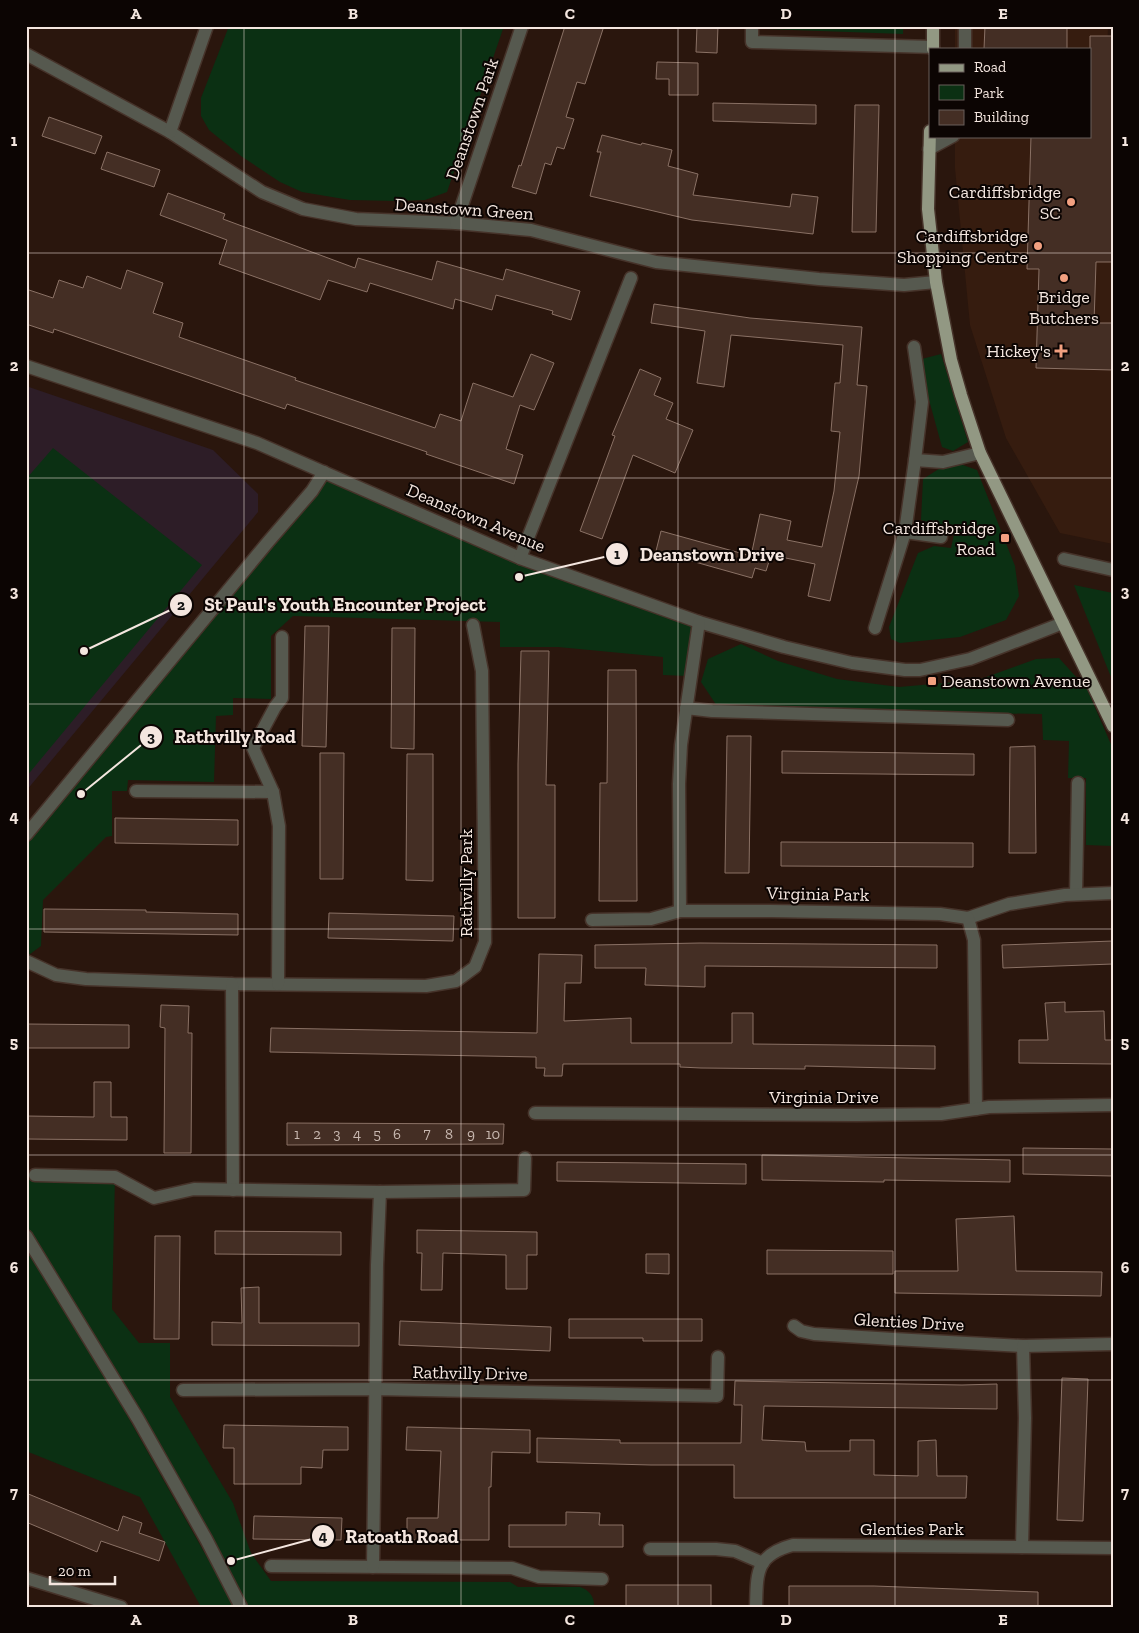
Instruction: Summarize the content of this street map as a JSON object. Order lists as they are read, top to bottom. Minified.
{"streets":{"street":["Deanstown Park","Deanstown Green","Deanstown Avenue","Rathvilly Park","Virginia Park","Virginia Drive","Glenties Drive","Rathvilly Drive","Glenties Park"]},"crossings":[["Deanstown Park","Deanstown Green"]],"places":{"other":["Cardiffsbridge SC","Cardiffsbridge Shopping Centre","Bridge Butchers","Deanstown Drive","St Paul's Youth Encounter Project","Rathvilly Road","Ratoath Road"],"health":["Hickey's"],"transit":["Cardiffsbridge Road","Deanstown Avenue"]},"house_numbers":["7","1","2","3","4","5","6","8","9","10"],"legend":["Road","Park","Building"],"scale_bar":"20 m","grid":{"columns":["A","B","C","D","E"],"rows":["1","2","3","4","5","6","7"]}}
